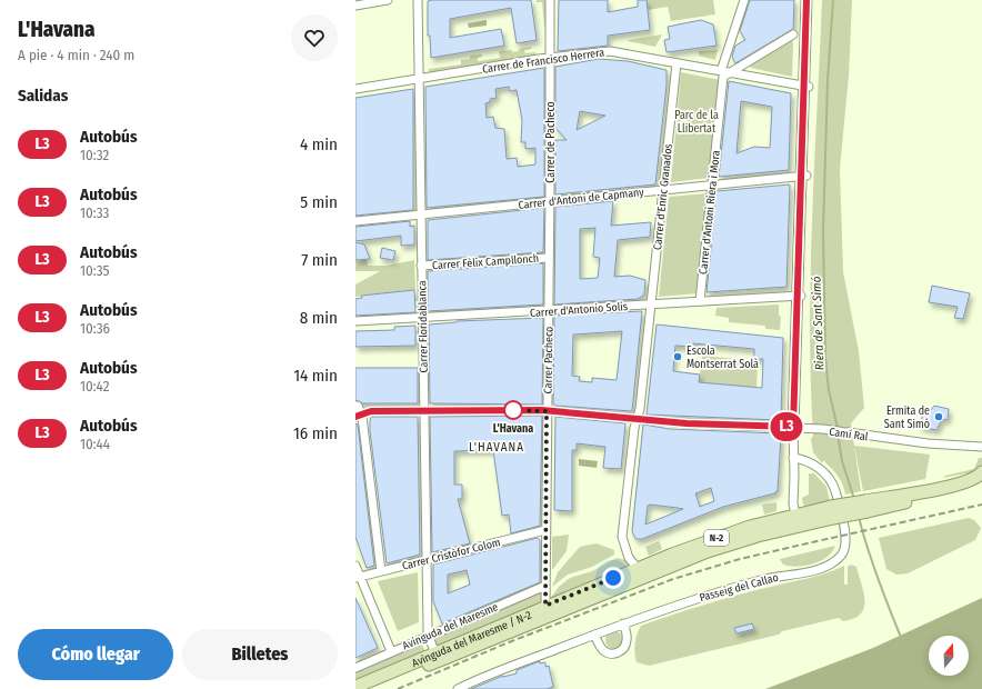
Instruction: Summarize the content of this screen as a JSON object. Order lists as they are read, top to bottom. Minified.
{"streets":{"main road":["N-2","Avinguda del Maresme / N-2"],"street":["Carrer de Francisco Herrera","Carrer de Pacheco","Carrer d'Enric Granados","Carrer d'Antoni de Capmany","Carrer d'Antoni Riera i Mora","Carrer Fèlix Campllonch","Carrer d'Antonio Solis","Carrer Floridablanca","Carrer Pacheco","Camí Ral","Carrer Cristòfor Colom","Passeig del Callao","Avinguda del Maresme"]},"crossings":[["Carrer de Francisco Herrera","Carrer de Pacheco"],["Carrer de Francisco Herrera","Carrer d'Enric Granados"],["Carrer de Francisco Herrera","Carrer d'Antoni Riera i Mora"],["Carrer de Francisco Herrera","Carrer Floridablanca"],["Carrer de Pacheco","Carrer d'Antoni de Capmany"],["Carrer de Pacheco","Carrer Fèlix Campllonch"],["Carrer de Pacheco","Carrer d'Antonio Solis"],["Carrer de Pacheco","Carrer Pacheco"],["Carrer d'Enric Granados","Carrer d'Antoni de Capmany"],["Carrer d'Enric Granados","Carrer d'Antonio Solis"],["Carrer d'Enric Granados","Camí Ral"],["Carrer d'Enric Granados","Avinguda del Maresme / N-2"],["Carrer d'Antoni de Capmany","Carrer d'Antoni Riera i Mora"],["Carrer d'Antoni de Capmany","Carrer Floridablanca"],["Carrer d'Antoni Riera i Mora","Carrer d'Antonio Solis"],["Carrer Fèlix Campllonch","Carrer Floridablanca"],["Carrer d'Antonio Solis","Carrer Floridablanca"],["Carrer d'Antonio Solis","Carrer Pacheco"],["Carrer Floridablanca","Camí Ral"],["Carrer Floridablanca","Carrer Cristòfor Colom"],["Carrer Floridablanca","Avinguda del Maresme"],["Carrer Floridablanca","Avinguda del Maresme / N-2"],["Carrer Pacheco","Camí Ral"],["Carrer Pacheco","Carrer Cristòfor Colom"],["Carrer Pacheco","Avinguda del Maresme"],["Carrer Pacheco","Avinguda del Maresme / N-2"],["Passeig del Callao","Avinguda del Maresme / N-2"]],"districts":["L'HAVANA"],"water":["Riera de Sant Simó"],"parks":["Parc de la Llibertat"],"places":["Escola Montserrat Solà","L'Havana","Ermita de Sant Simó"],"lines":["bus line L3"],"north":"top","page":{"heading":[["L'Havana","A pie · 4 min · 240 m"],"Salidas"],"on_map":"L3","list":[{"mark":"L3","name":"Autobús","note":"10:32","value":"4 min"},{"mark":"L3","name":"Autobús","note":"10:33","value":"5 min"},{"mark":"L3","name":"Autobús","note":"10:35","value":"7 min"},{"mark":"L3","name":"Autobús","note":"10:36","value":"8 min"},{"mark":"L3","name":"Autobús","note":"10:42","value":"14 min"},{"mark":"L3","name":"Autobús","note":"10:44","value":"16 min"}],"buttons":["Cómo llegar","Billetes"]}}
